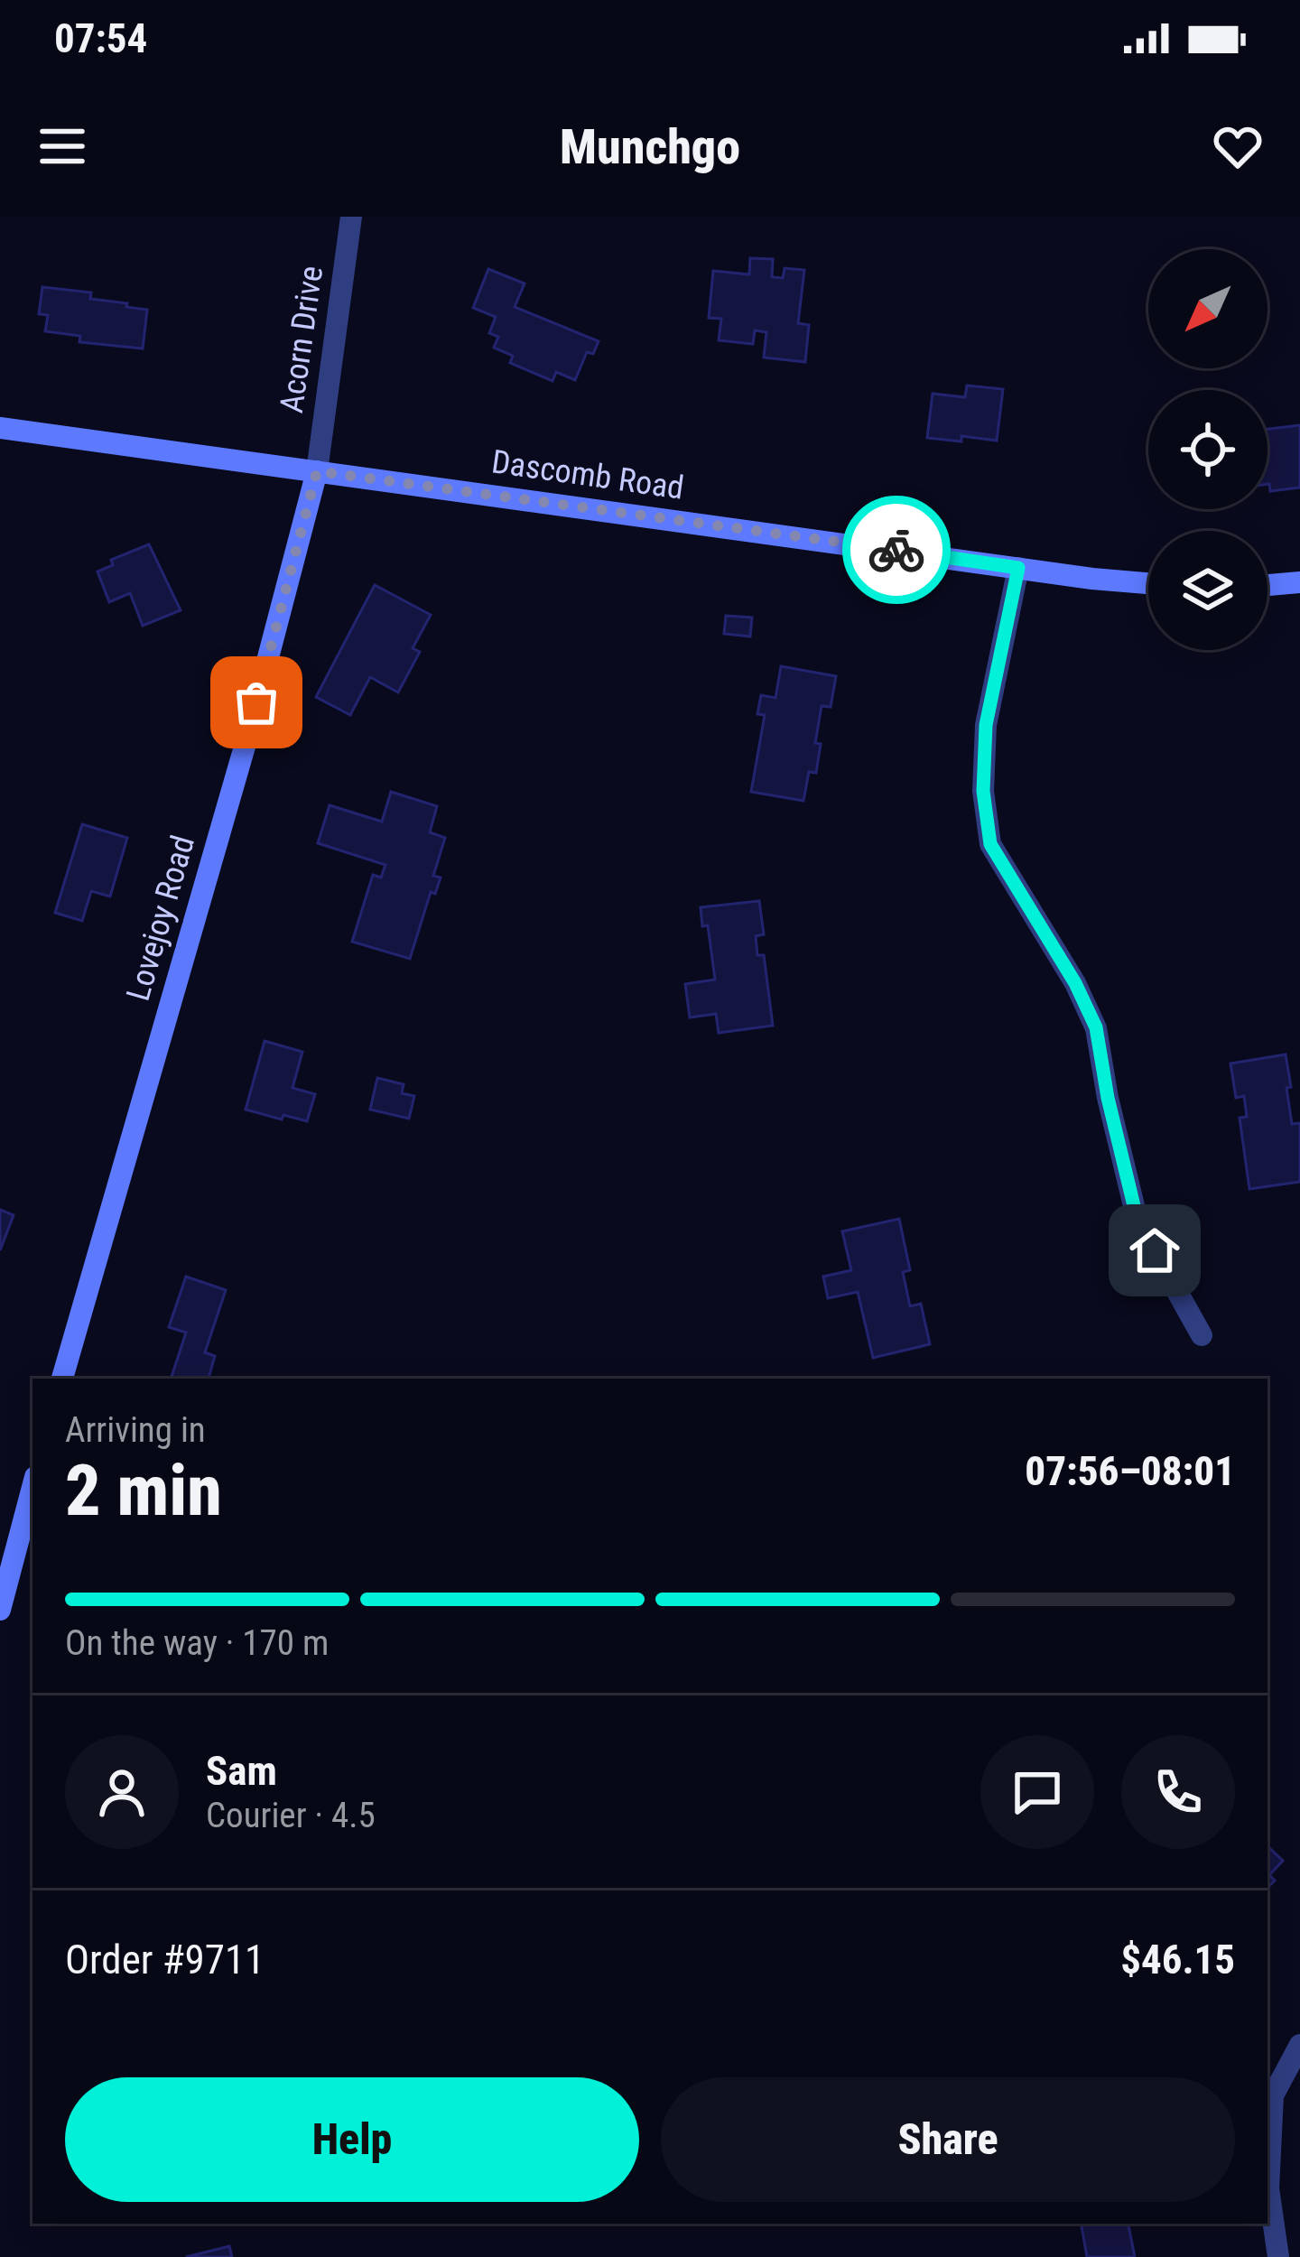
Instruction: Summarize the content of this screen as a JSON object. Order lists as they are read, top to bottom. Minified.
{"streets":{"main road":["Dascomb Road","Lovejoy Road"],"street":["Acorn Drive"]},"crossings":[["Acorn Drive","Dascomb Road"],["Acorn Drive","Lovejoy Road"],["Dascomb Road","Lovejoy Road"]],"north":"bottom left","page":{"status":"07:54","header":"Munchgo","heading":["2 min","Arriving in","07:56–08:01"],"panel":["Sam","Courier · 4.5","Order #9711","$46.15"],"bar":"On the way · 170 m","buttons":["Help","Share"]}}
